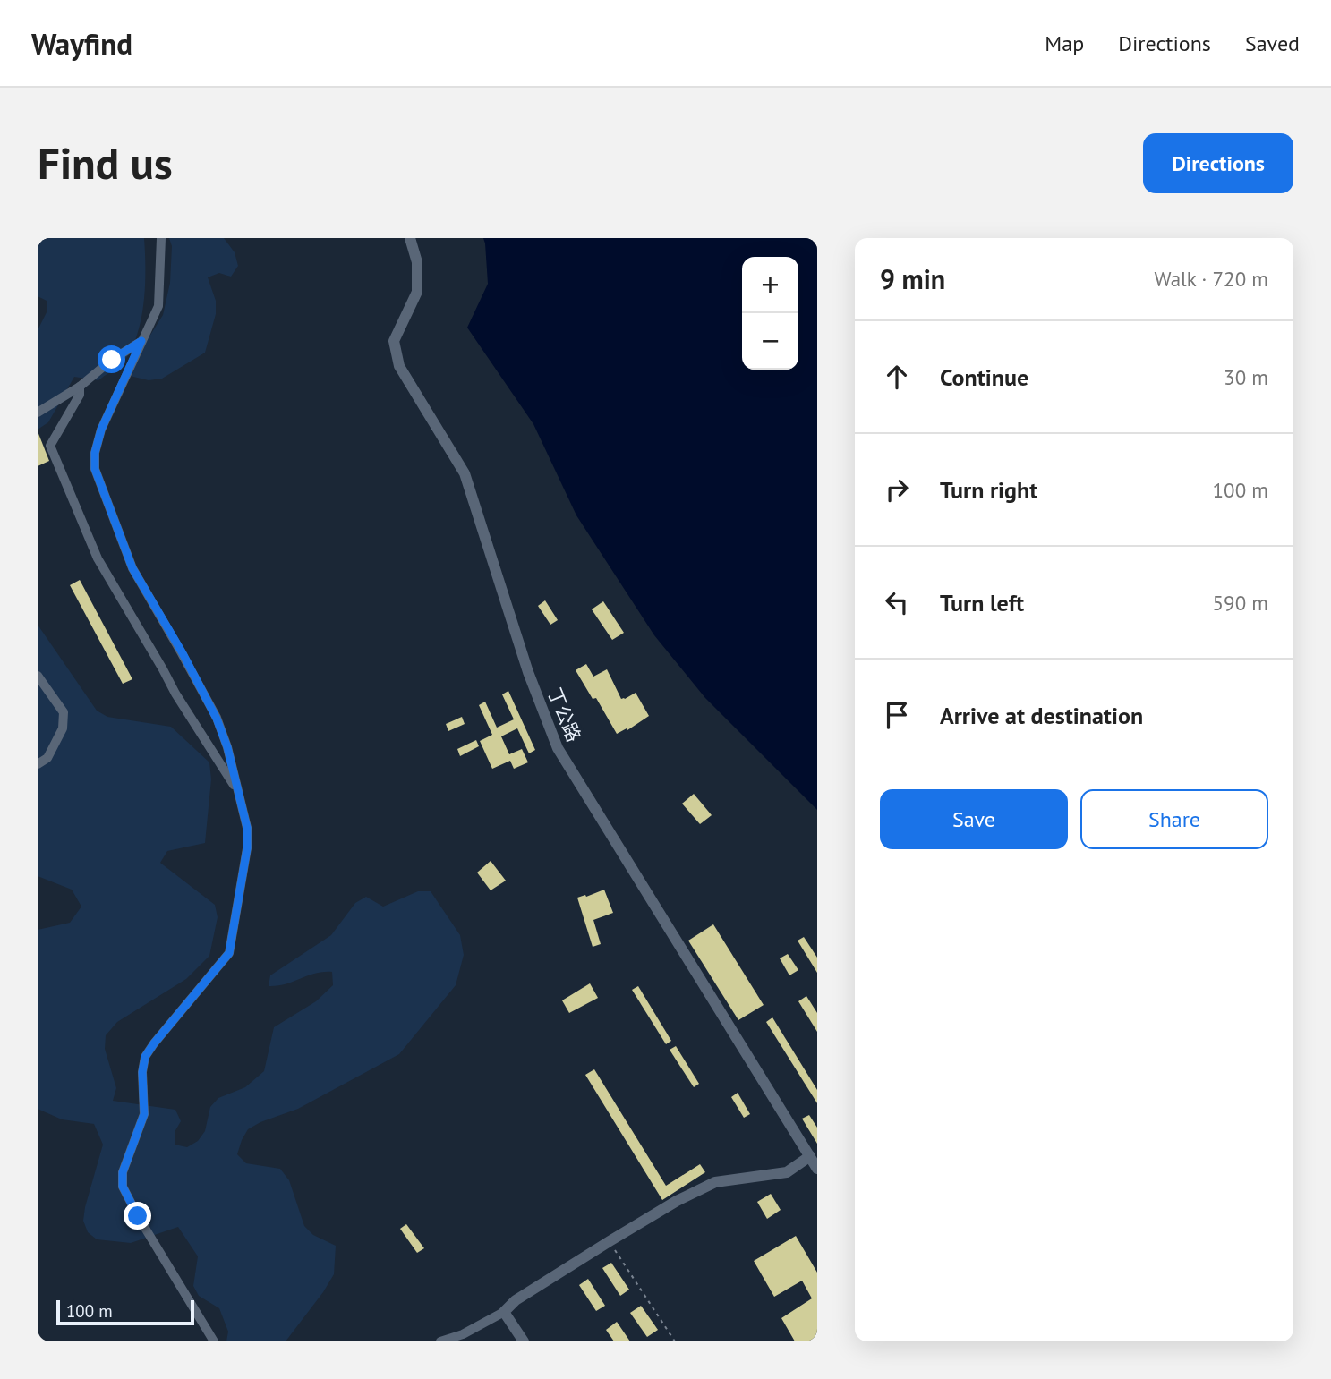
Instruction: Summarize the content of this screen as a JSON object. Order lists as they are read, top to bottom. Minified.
{"streets":{"street":["丁公路"]},"scale_bar":"100 m","page":{"header":"Wayfind","nav":["Map","Directions","Saved"],"buttons":["Directions",["Save","Share"]],"title":"Find us","heading":["9 min","Walk · 720 m"],"map_buttons":["+","−"],"list":[["Continue","30 m"],["Turn right","100 m"],["Turn left","590 m"],"Arrive at destination"],"scale":"100 m"}}
